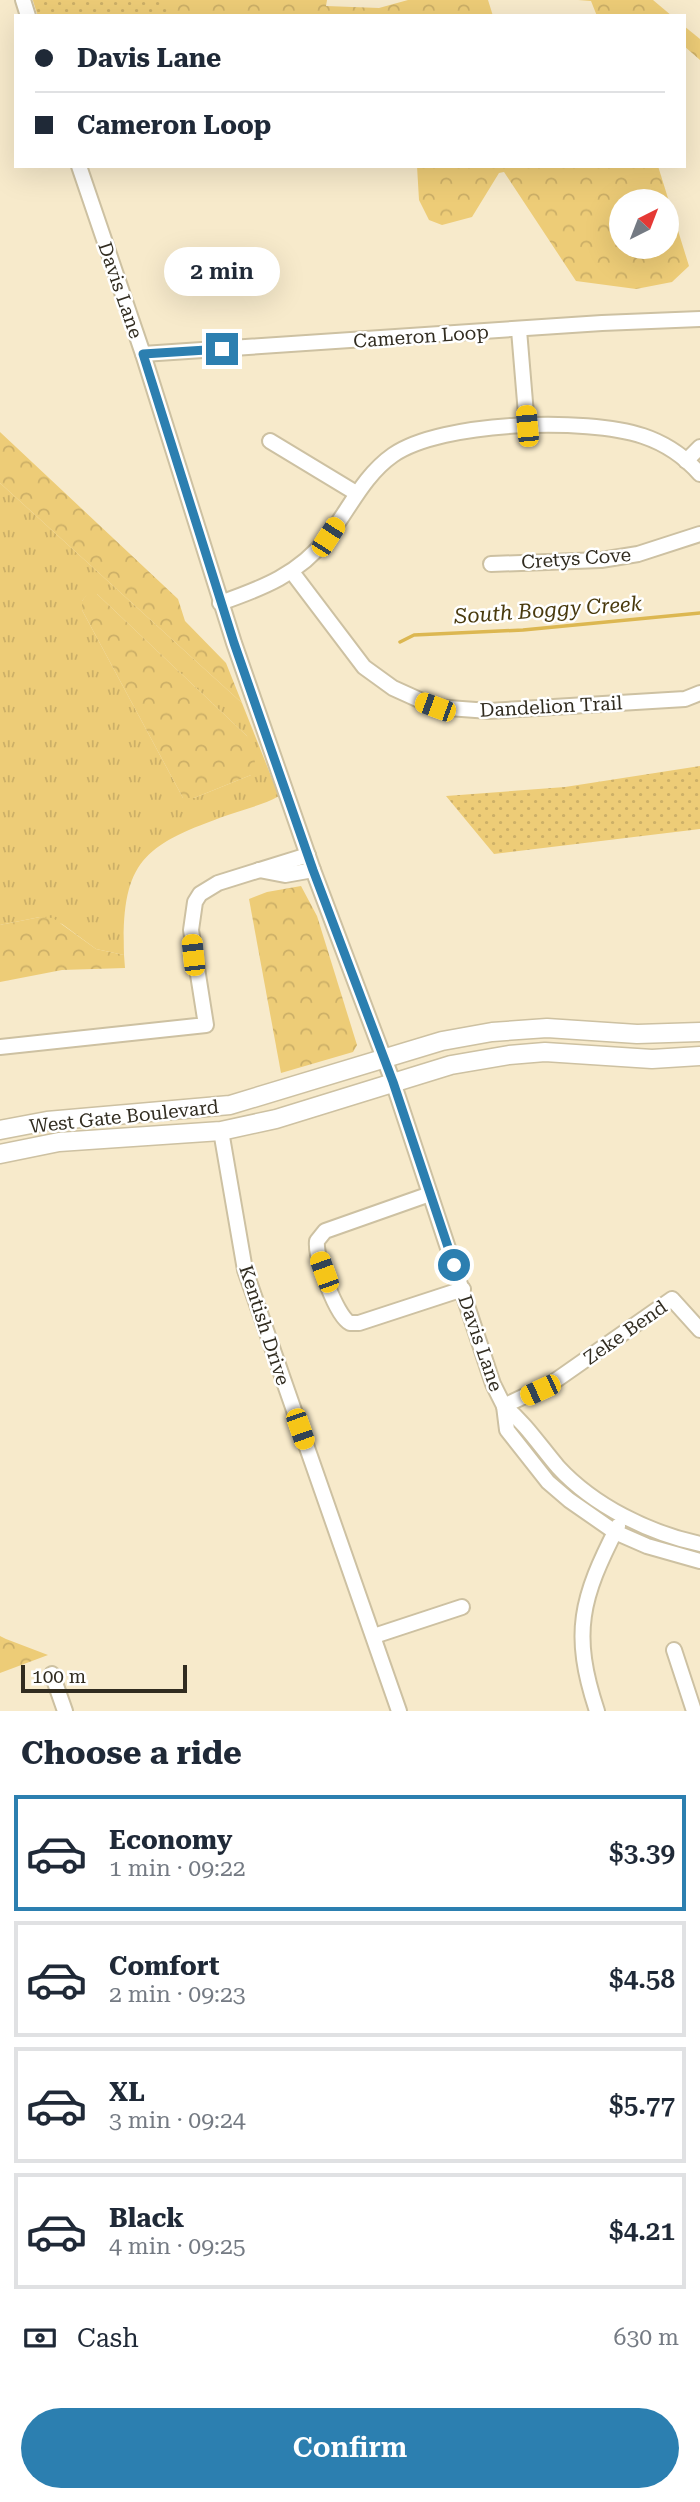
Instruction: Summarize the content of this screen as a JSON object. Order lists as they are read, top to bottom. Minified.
{"streets":{"main road":["West Gate Boulevard"],"street":["Davis Lane","Cameron Loop","Cretys Cove","Dandelion Trail","Kentish Drive","Zeke Bend"]},"crossings":[["Davis Lane","Cameron Loop"],["Davis Lane","West Gate Boulevard"],["Davis Lane","Zeke Bend"],["West Gate Boulevard","Kentish Drive"]],"water":["South Boggy Creek"],"scale_bar":"100 m","north":"top right","page":{"banner":["Davis Lane","Cameron Loop"],"bubble":"2 min","scale":"100 m","heading":"Choose a ride","list":[{"name":"Economy","note":"1 min · 09:22","value":"$3.39"},{"name":"Comfort","note":"2 min · 09:23","value":"$4.58"},{"name":"XL","note":"3 min · 09:24","value":"$5.77"},{"name":"Black","note":"4 min · 09:25","value":"$4.21"}],"pay":["Cash","630 m"],"buttons":"Confirm"}}
